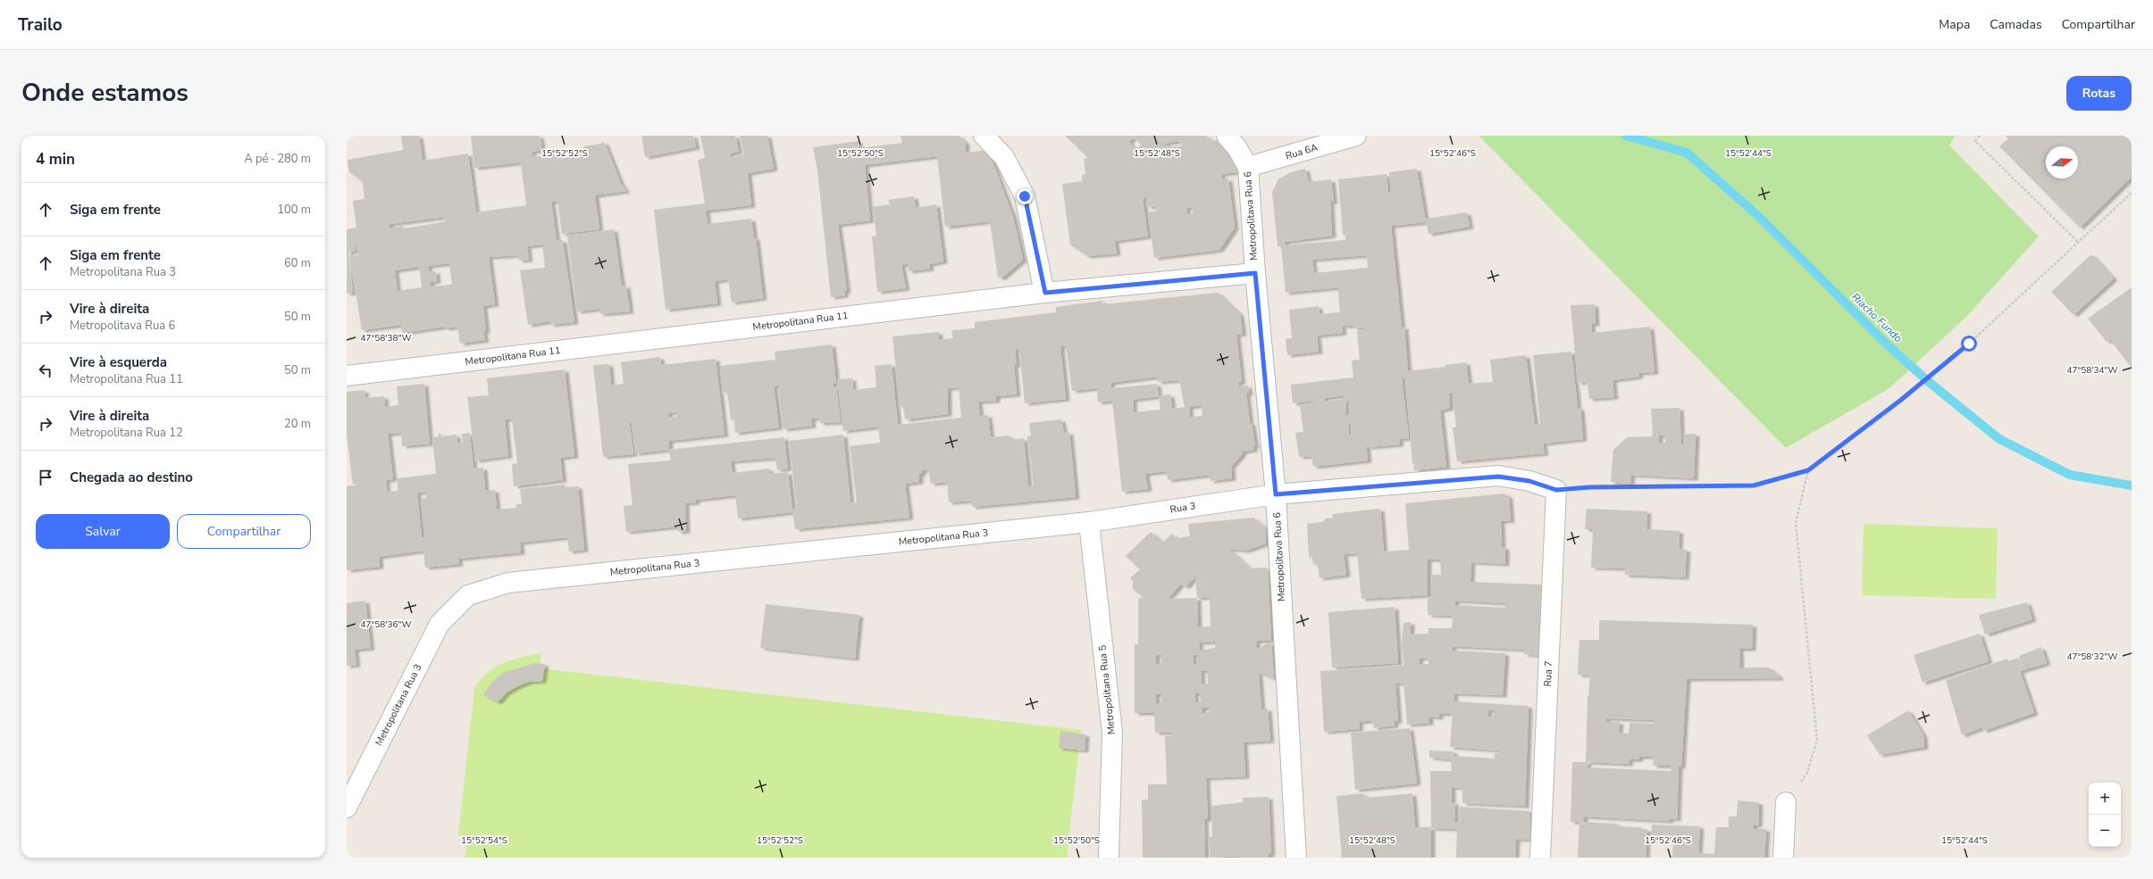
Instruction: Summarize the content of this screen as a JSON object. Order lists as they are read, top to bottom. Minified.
{"streets":{"street":["Rua 6A","Metropolitava Rua 6","Metropolitana Rua 11","Rua 3","Metropolitana Rua 3","Rua 7","Metropolitana Rua 5"]},"crossings":[["Rua 6A","Metropolitava Rua 6"],["Metropolitava Rua 6","Metropolitana Rua 11"],["Metropolitava Rua 6","Rua 3"],["Rua 3","Metropolitana Rua 3"],["Rua 3","Metropolitana Rua 5"],["Metropolitana Rua 3","Metropolitana Rua 5"]],"water":["Riacho Fundo"],"north":"right","page":{"header":"Trailo","nav":["Mapa","Camadas","Compartilhar"],"title":"Onde estamos","buttons":["Rotas",["Salvar","Compartilhar"]],"heading":["4 min","A pé · 280 m"],"list":[["Siga em frente","100 m"],["Siga em frente","Metropolitana Rua 3","60 m"],["Vire à direita","Metropolitava Rua 6","50 m"],["Vire à esquerda","Metropolitana Rua 11","50 m"],["Vire à direita","Metropolitana Rua 12","20 m"],"Chegada ao destino"],"map_buttons":["+","−"]},"coordinates":["15°52'52\"S","15°52'50\"S","15°52'48\"S","15°52'46\"S","15°52'44\"S","47°58'38\"W","47°58'34\"W","47°58'36\"W","47°58'32\"W","15°52'54\"S"]}
